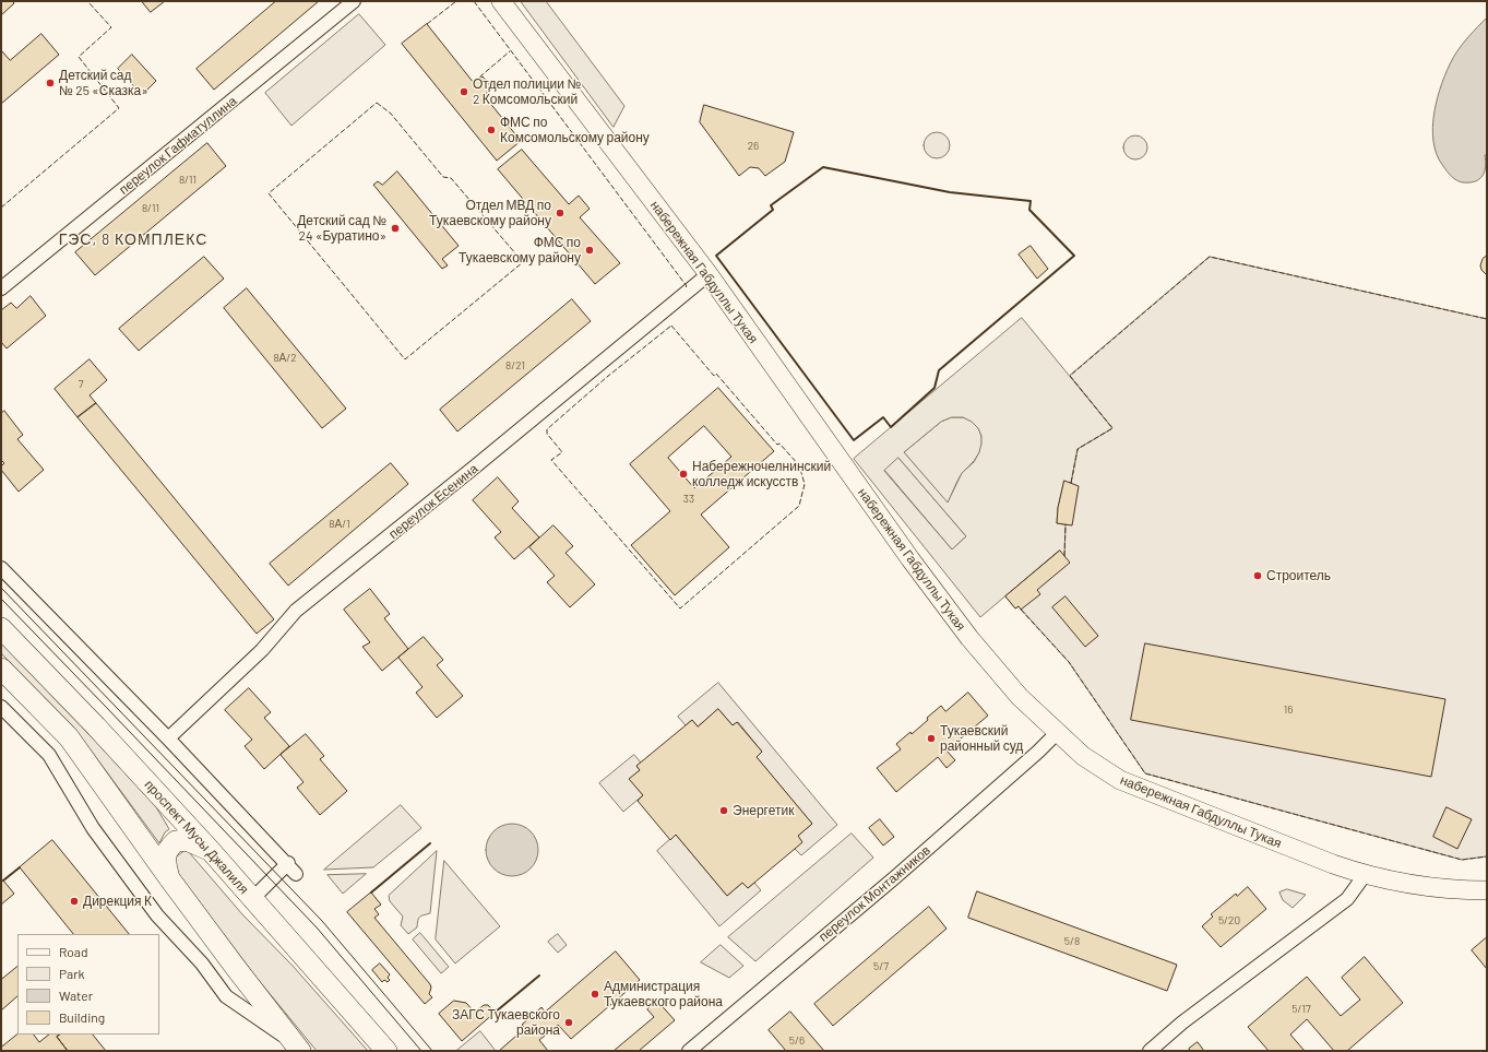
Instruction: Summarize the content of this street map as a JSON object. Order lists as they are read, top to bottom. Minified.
{"streets":{"main road":["набережная Габдуллы Тукая","проспект Мусы Джалиля"],"street":["переулок Гафиатуллина","переулок Есенина","переулок Монтажников"]},"crossings":[["набережная Габдуллы Тукая","переулок Есенина"],["набережная Габдуллы Тукая","переулок Монтажников"]],"districts":["ГЭС, 8 КОМПЛЕКС"],"places":["Детский сад № 25 «Сказка»","Отдел полиции № 2 Комсомольский","ФМС по Комсомольскому району","Отдел МВД по Тукаевскому району","Детский сад № 24 «Буратино»","ФМС по Тукаевскому району","Набережночелнинский колледж искусств","Строитель","Тукаевский районный суд","Энергетик","Дирекция К","Администрация Тукаевского района","ЗАГС Тукаевского района"],"house_numbers":["26","8/11","8/11","8А/2","8/21","7","33","8А/1","16","5/20","5/8","5/7","5/17","5/6"],"legend":["Road","Park","Water","Building"]}
